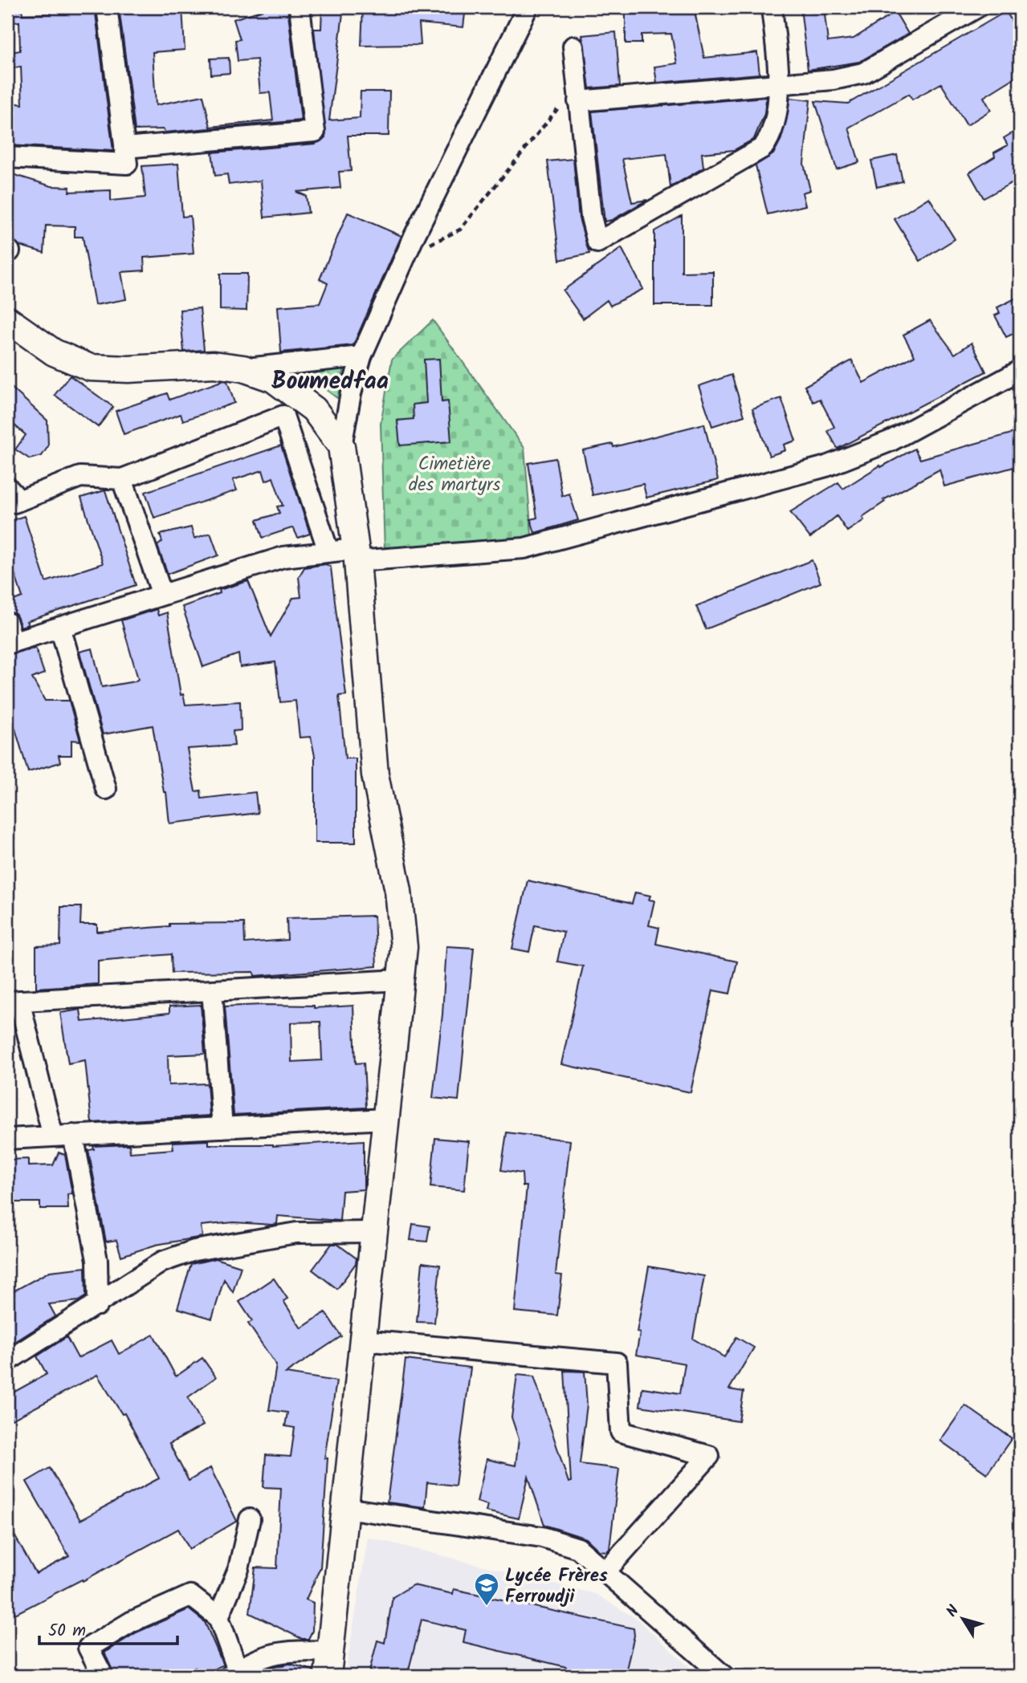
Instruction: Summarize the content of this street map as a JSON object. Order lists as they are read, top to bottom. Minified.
{"districts":["Boumedfaa"],"parks":["Cimetière des martyrs"],"places":{"school or university":["Lycée Frères Ferroudji"]},"scale_bar":"50 m","north":"top left"}
